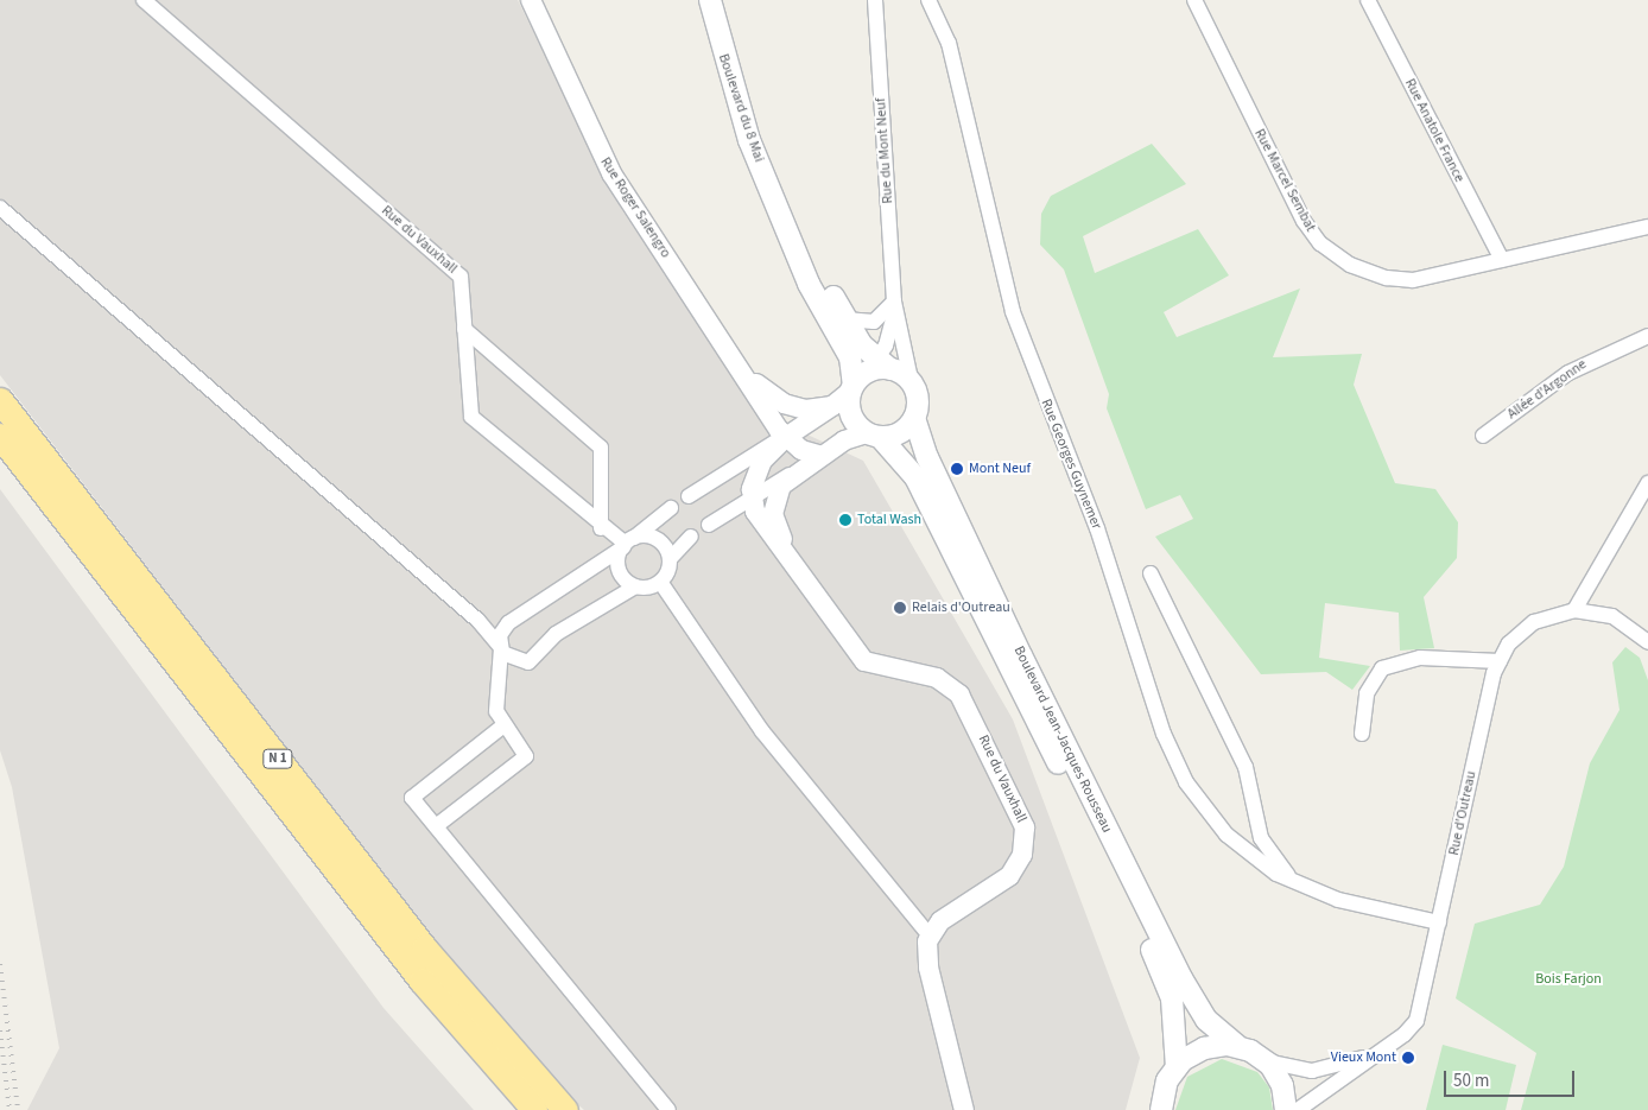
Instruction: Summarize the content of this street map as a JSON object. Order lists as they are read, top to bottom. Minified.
{"streets":{"highway":["N 1"],"main road":["Boulevard du 8 Mai","Boulevard Jean-Jacques Rousseau"],"street":["Rue Anatole France","Rue du Mont Neuf","Rue Marcel Sembat","Rue Roger Salengro","Rue du Vauxhall","Allée d'Argonne","Rue Georges Guynemer","Rue d'Outreau"]},"crossings":[["Boulevard du 8 Mai","Rue du Mont Neuf"],["Boulevard du 8 Mai","Rue du Vauxhall"],["Boulevard du 8 Mai","Boulevard Jean-Jacques Rousseau"],["Rue Anatole France","Rue Marcel Sembat"],["Rue du Mont Neuf","Rue du Vauxhall"],["Rue du Mont Neuf","Boulevard Jean-Jacques Rousseau"],["Rue Roger Salengro","Rue du Vauxhall"],["Rue du Vauxhall","Boulevard Jean-Jacques Rousseau"],["Rue Georges Guynemer","Rue d'Outreau"],["Boulevard Jean-Jacques Rousseau","Rue d'Outreau"]],"parks":["Bois Farjon"],"places":["Mont Neuf","Total Wash","Relais d'Outreau","Vieux Mont"],"scale_bar":"50 m"}
